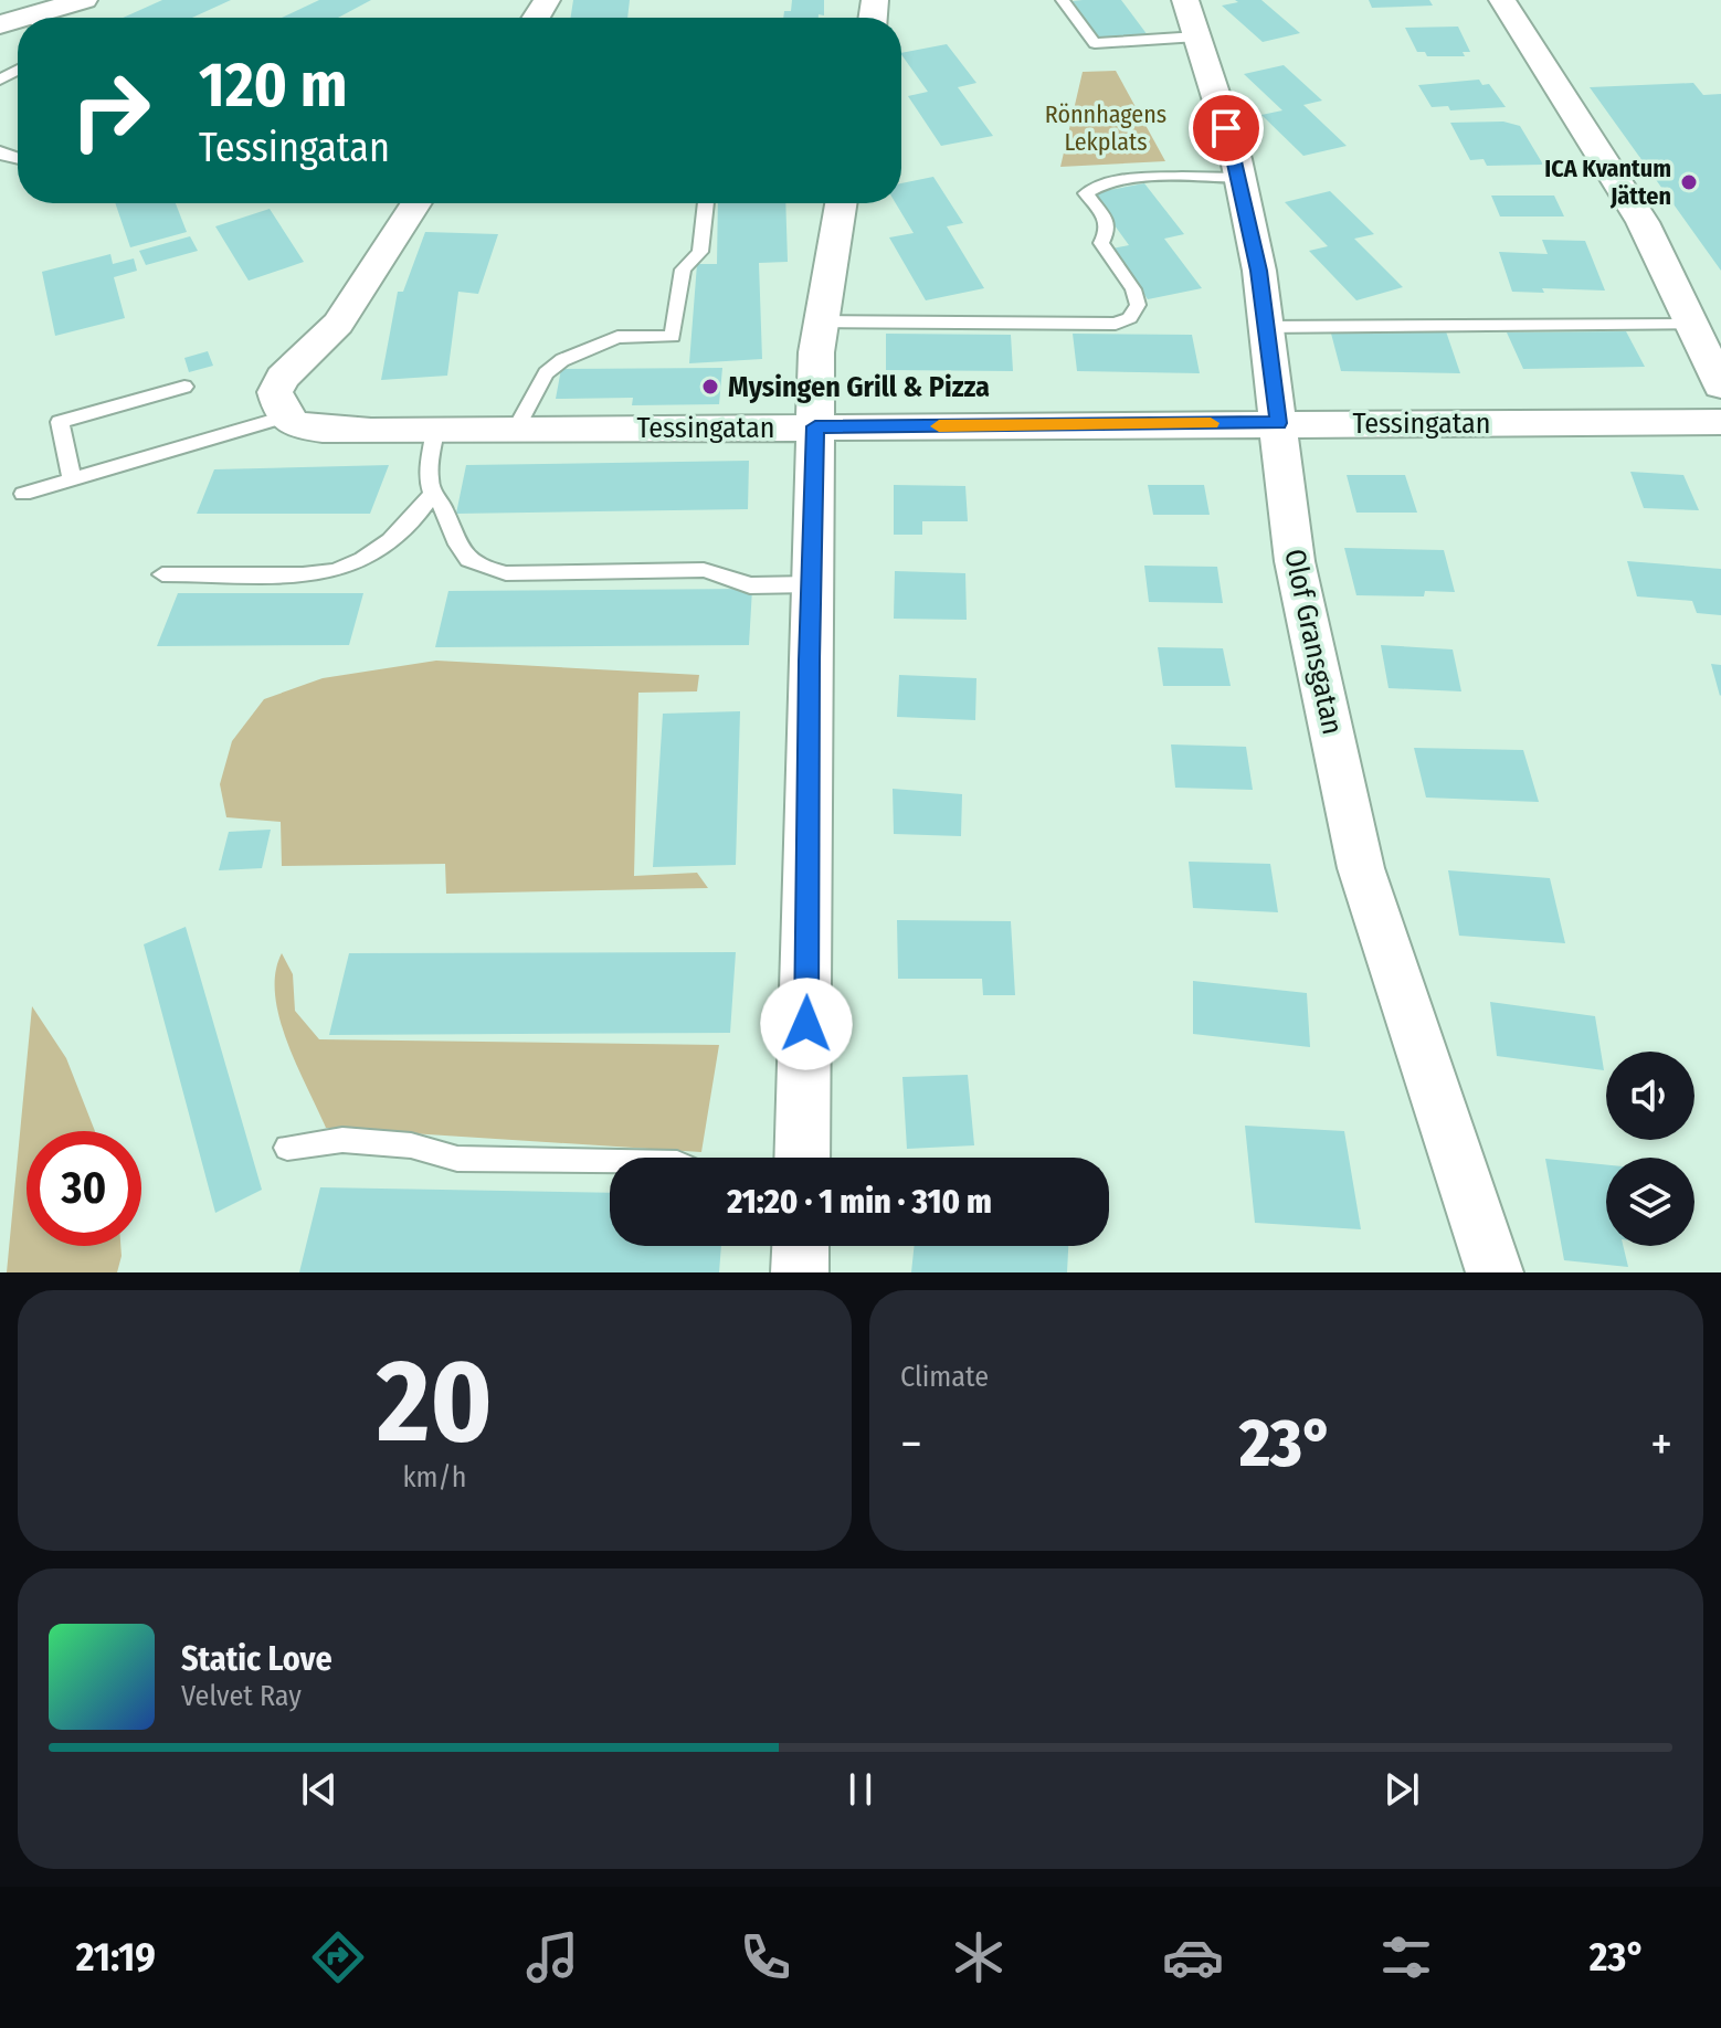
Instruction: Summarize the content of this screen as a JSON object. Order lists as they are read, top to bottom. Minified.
{"streets":{"street":["Tessingatan","Olof Gransgatan"]},"crossings":[["Tessingatan","Olof Gransgatan"]],"parks":["Rönnhagens Lekplats"],"places":["ICA Kvantum Jätten","Mysingen Grill & Pizza"],"page":{"turn":["120 m","Tessingatan"],"limit":"30","trip":"21:20 · 1 min · 310 m","tile":[["20","km/h"],"Climate"],"heat":["−","23°","+"],"song":["Static Love","Velvet Ray"],"tabs":["21:19","23°"]}}
